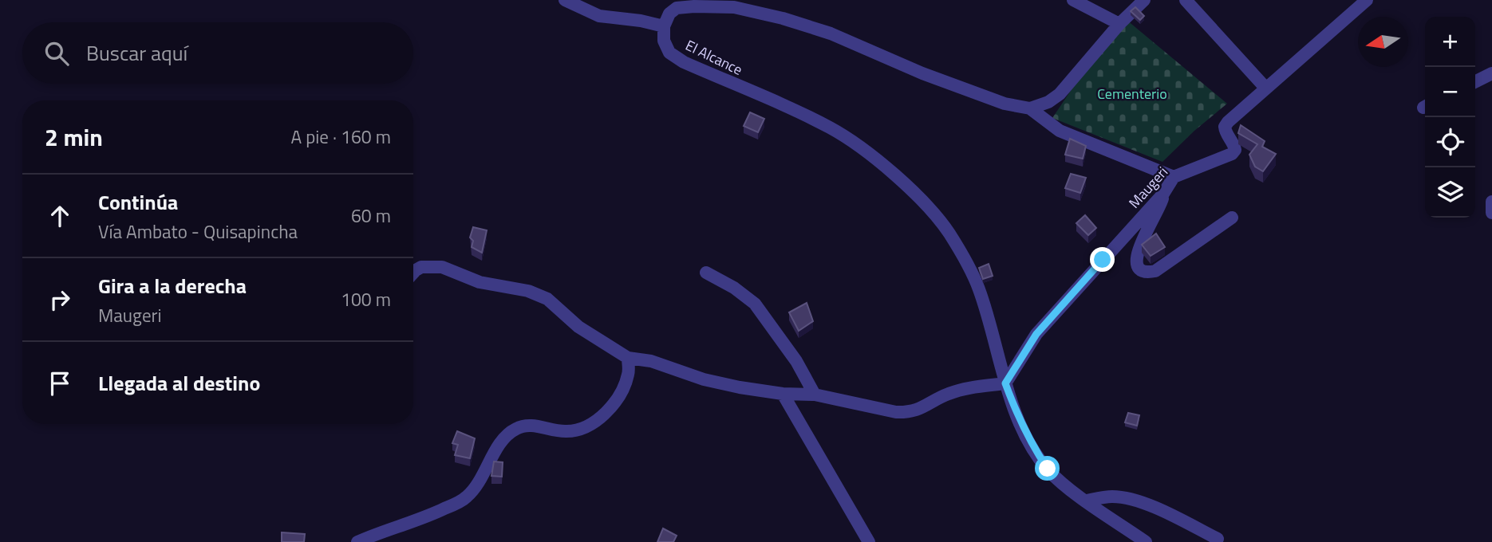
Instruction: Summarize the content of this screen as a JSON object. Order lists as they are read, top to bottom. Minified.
{"streets":{"street":["El Alcance","Maugeri"]},"crossings":[["El Alcance","Maugeri"]],"parks":["Cementerio"],"north":"left","page":{"map_buttons":["+","−"],"search":"Buscar aquí","heading":["2 min","A pie · 160 m"],"list":[["Continúa","Vía Ambato - Quisapincha","60 m"],["Gira a la derecha","Maugeri","100 m"],"Llegada al destino"]}}
